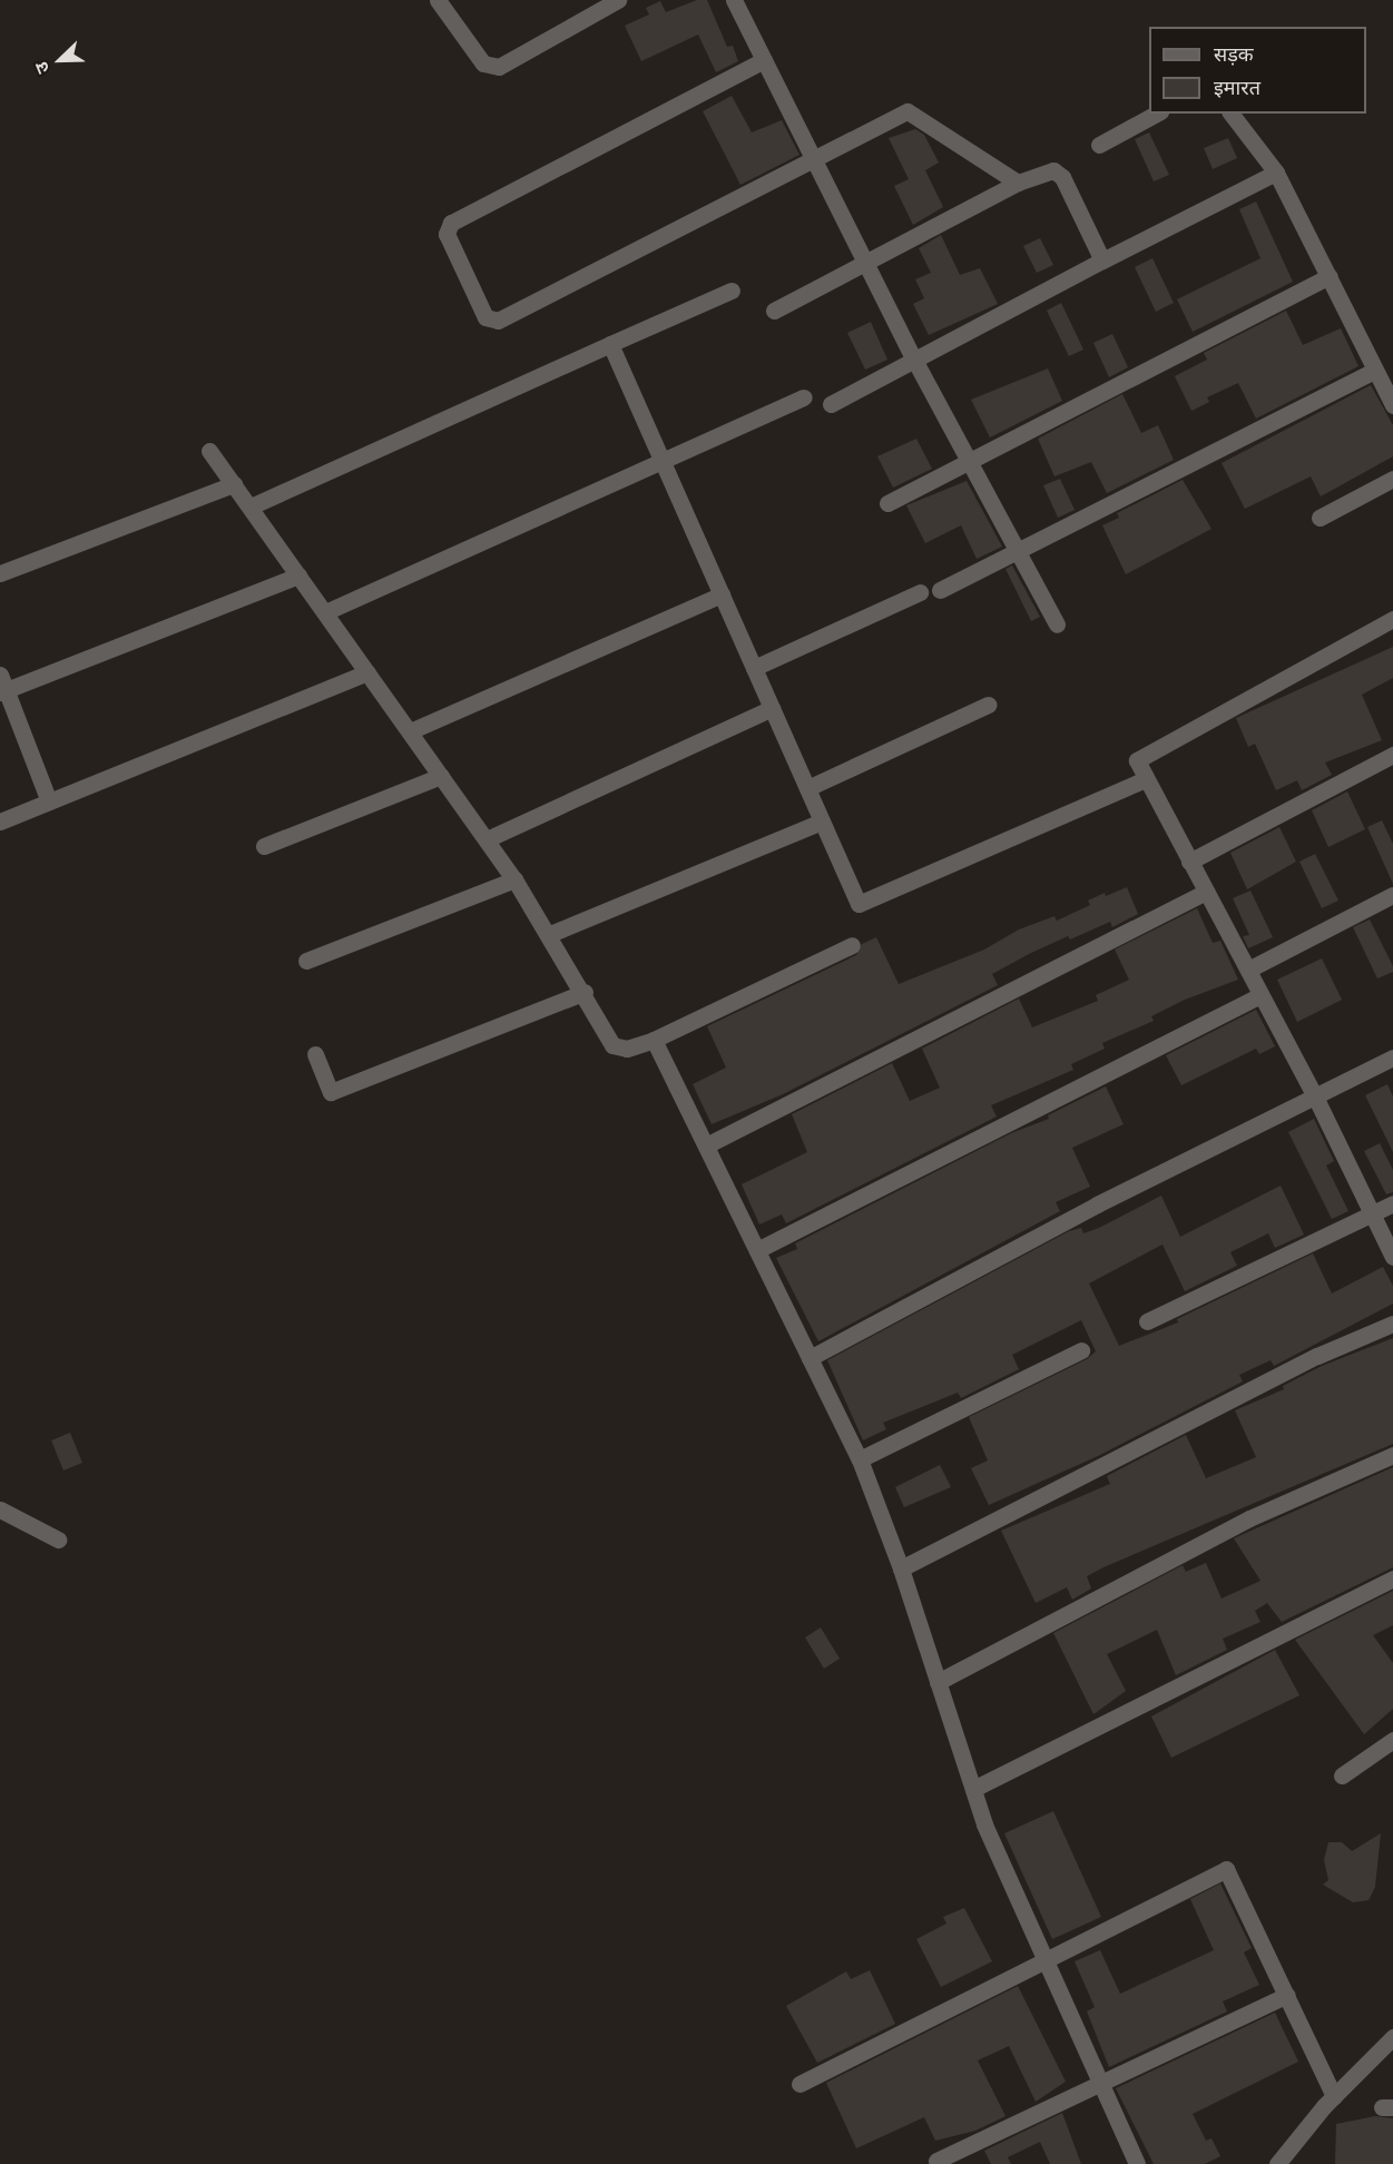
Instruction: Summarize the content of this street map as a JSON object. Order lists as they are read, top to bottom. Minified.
{"legend":["सड़क","इमारत"],"north":"bottom left"}
